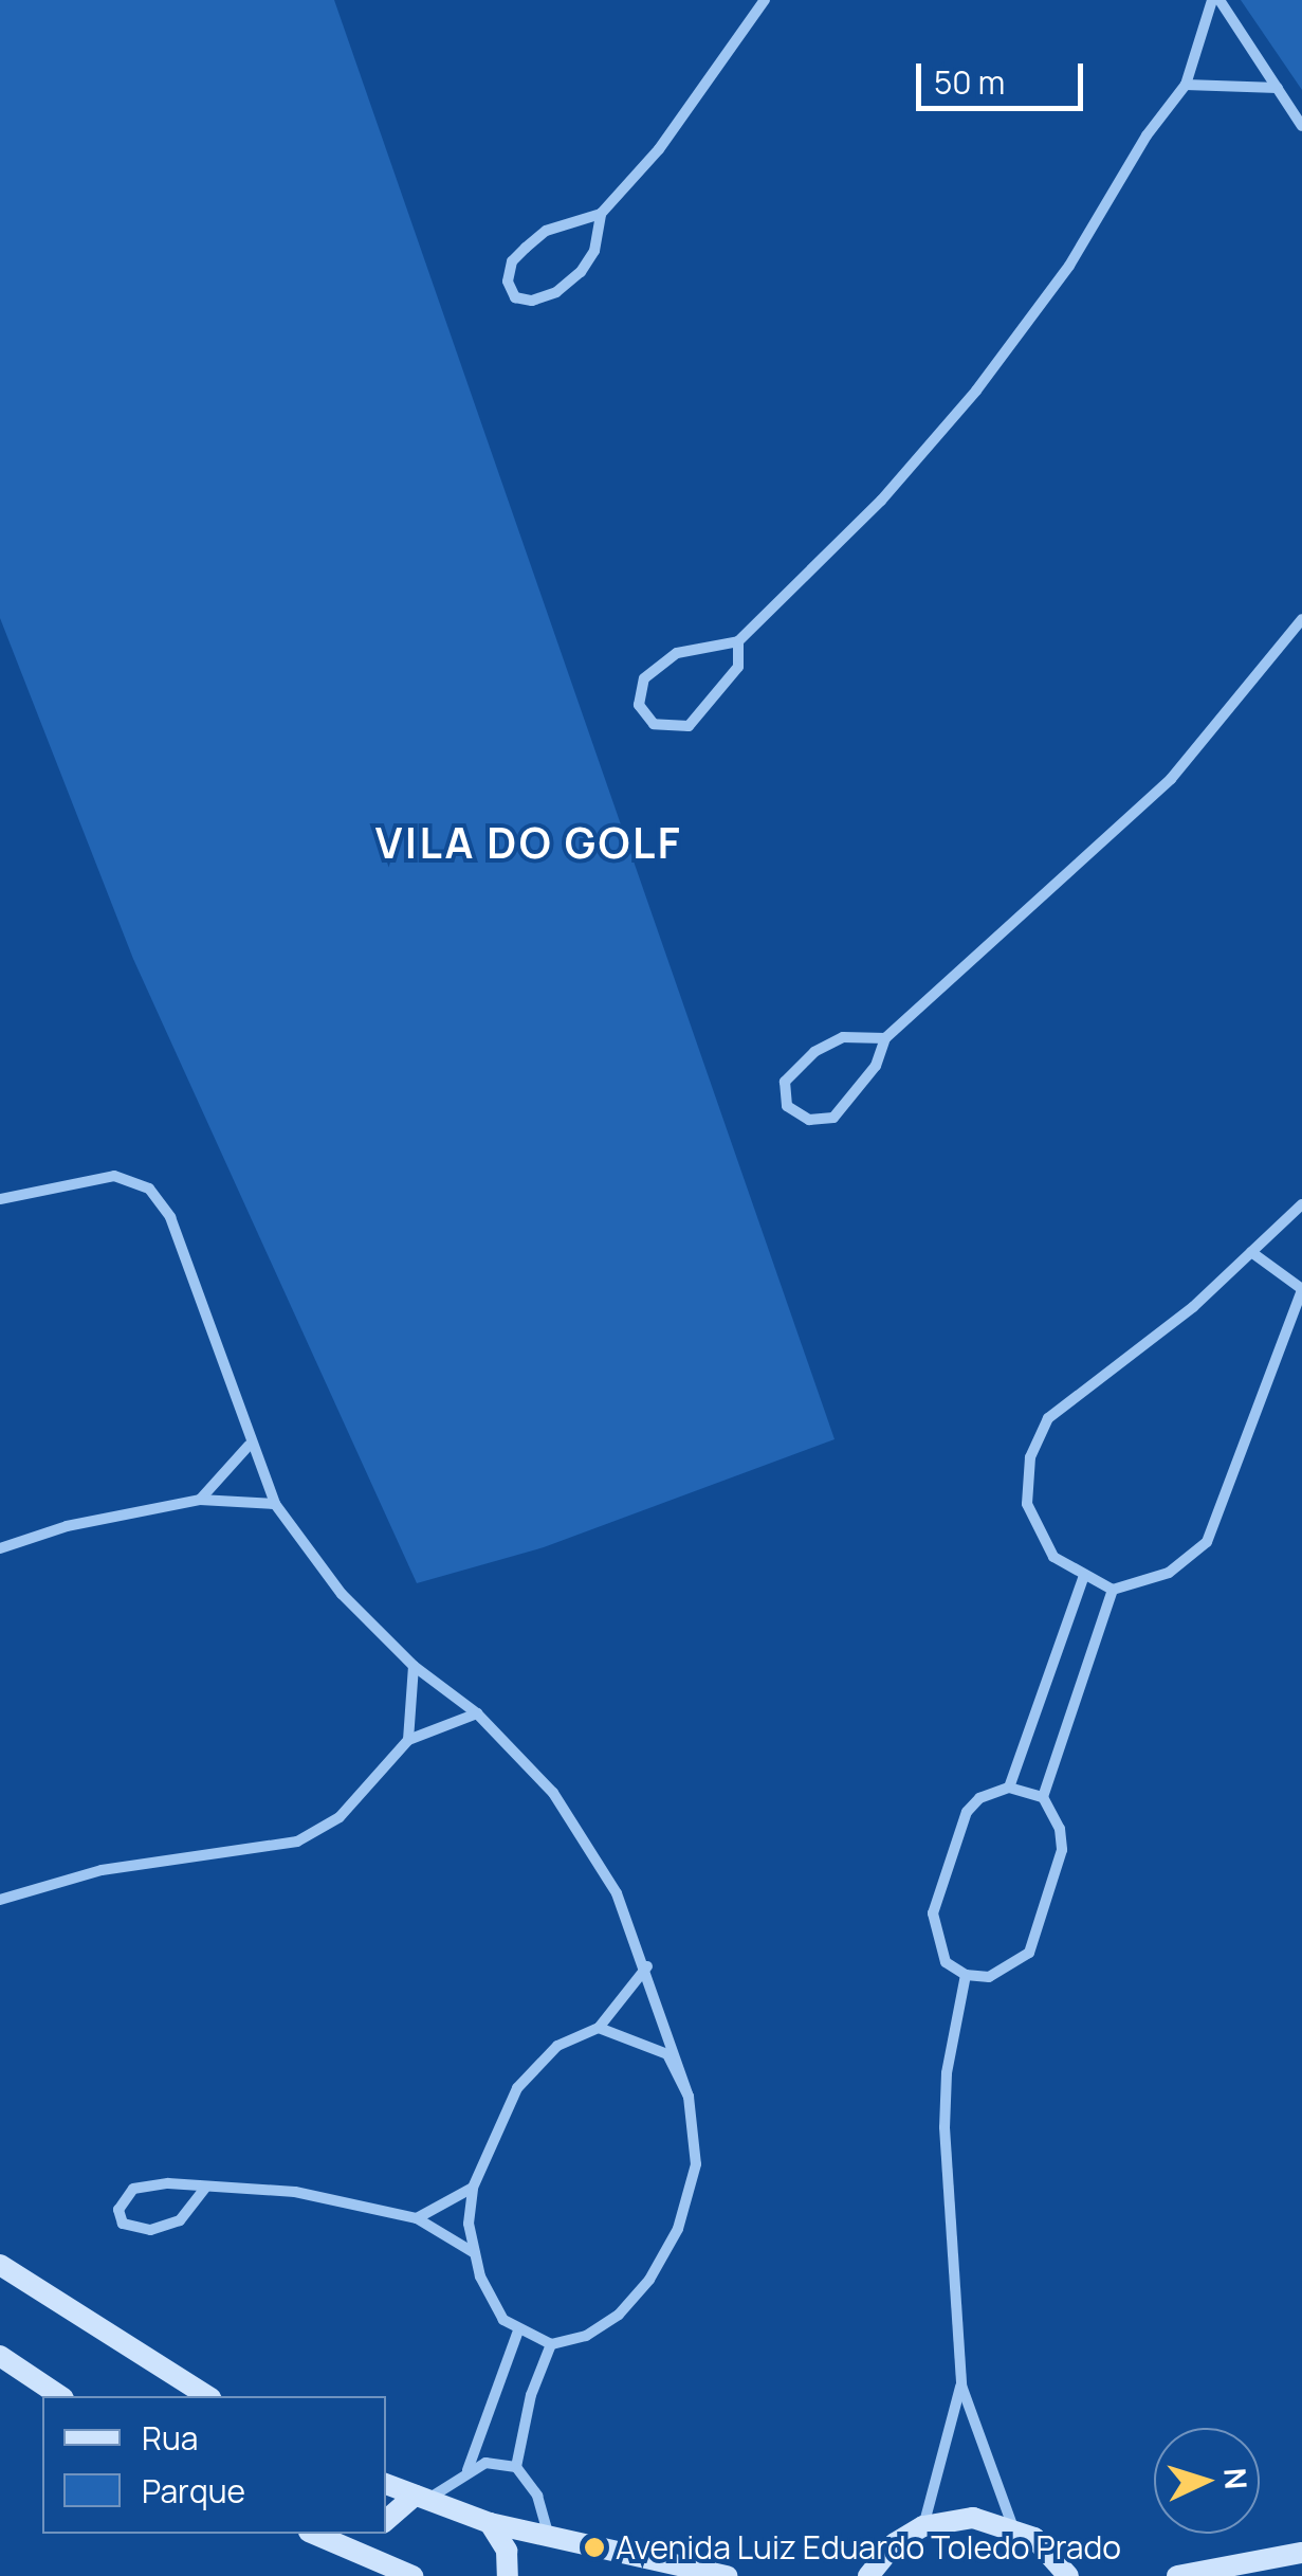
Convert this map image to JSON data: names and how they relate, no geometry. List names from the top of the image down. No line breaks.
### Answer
{"districts":["VILA DO GOLF"],"places":["Avenida Luiz Eduardo Toledo Prado"],"legend":["Rua","Parque"],"scale_bar":"50 m","north":"right"}
